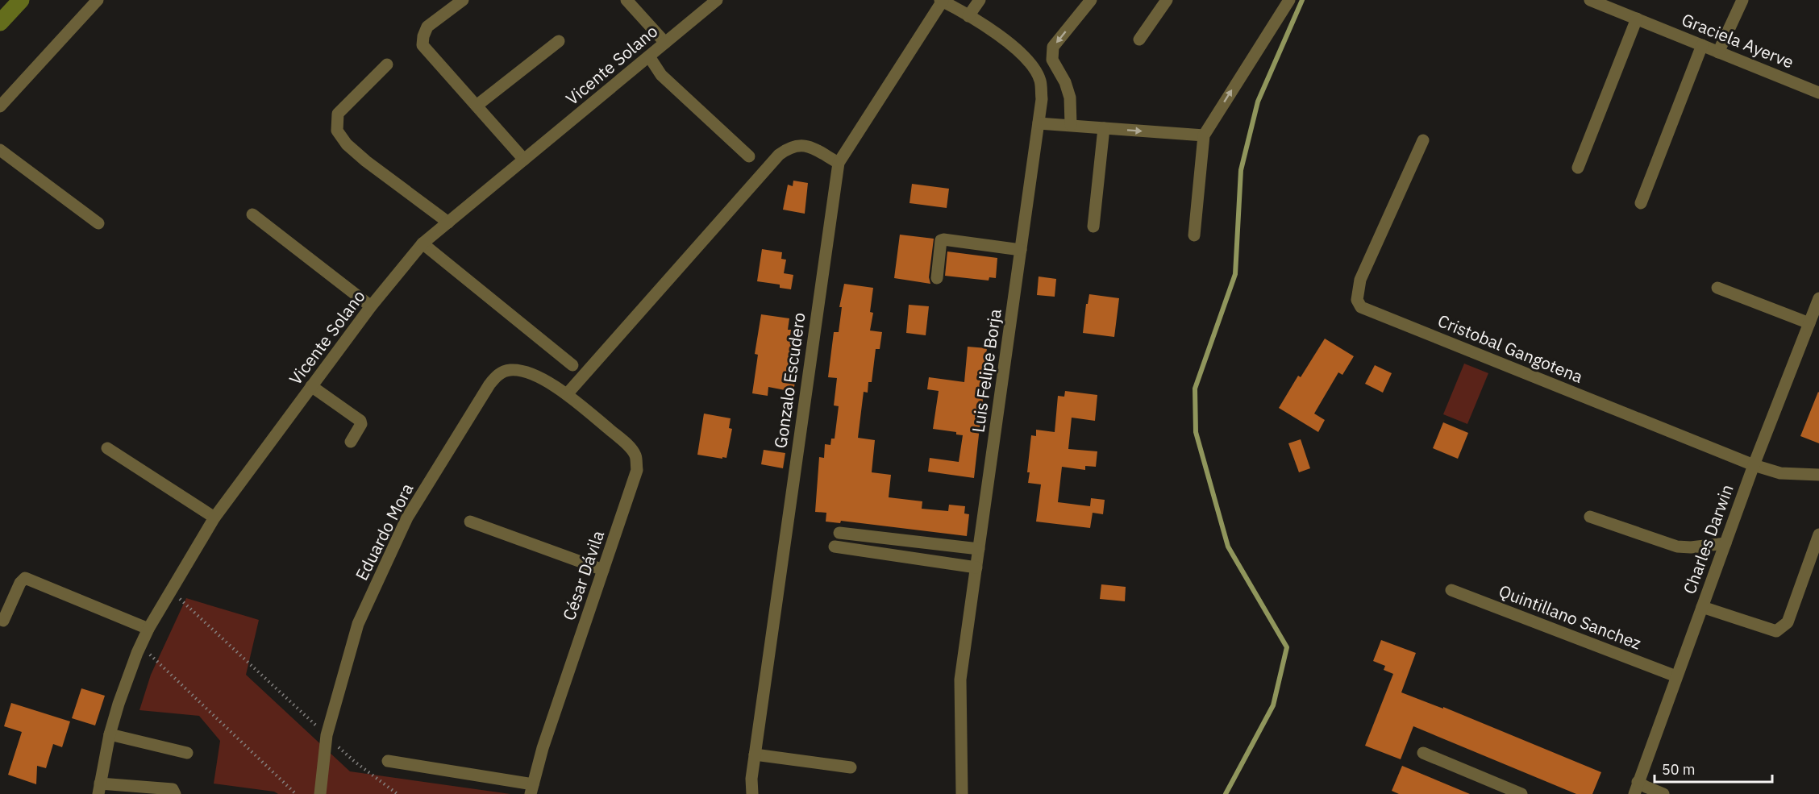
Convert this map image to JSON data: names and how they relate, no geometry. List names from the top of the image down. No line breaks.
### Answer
{"streets":{"street":["Graciela Ayerve","Vicente Solano","Cristobal Gangotena","Luis Felipe Borja","Gonzalo Escudero","Eduardo Mora","Charles Darwin","César Dávila","Quintillano Sanchez"]},"crossings":[["Cristobal Gangotena","Charles Darwin"],["Luis Felipe Borja","Gonzalo Escudero"],["Eduardo Mora","César Dávila"],["Charles Darwin","Quintillano Sanchez"]],"scale_bar":"50 m"}
